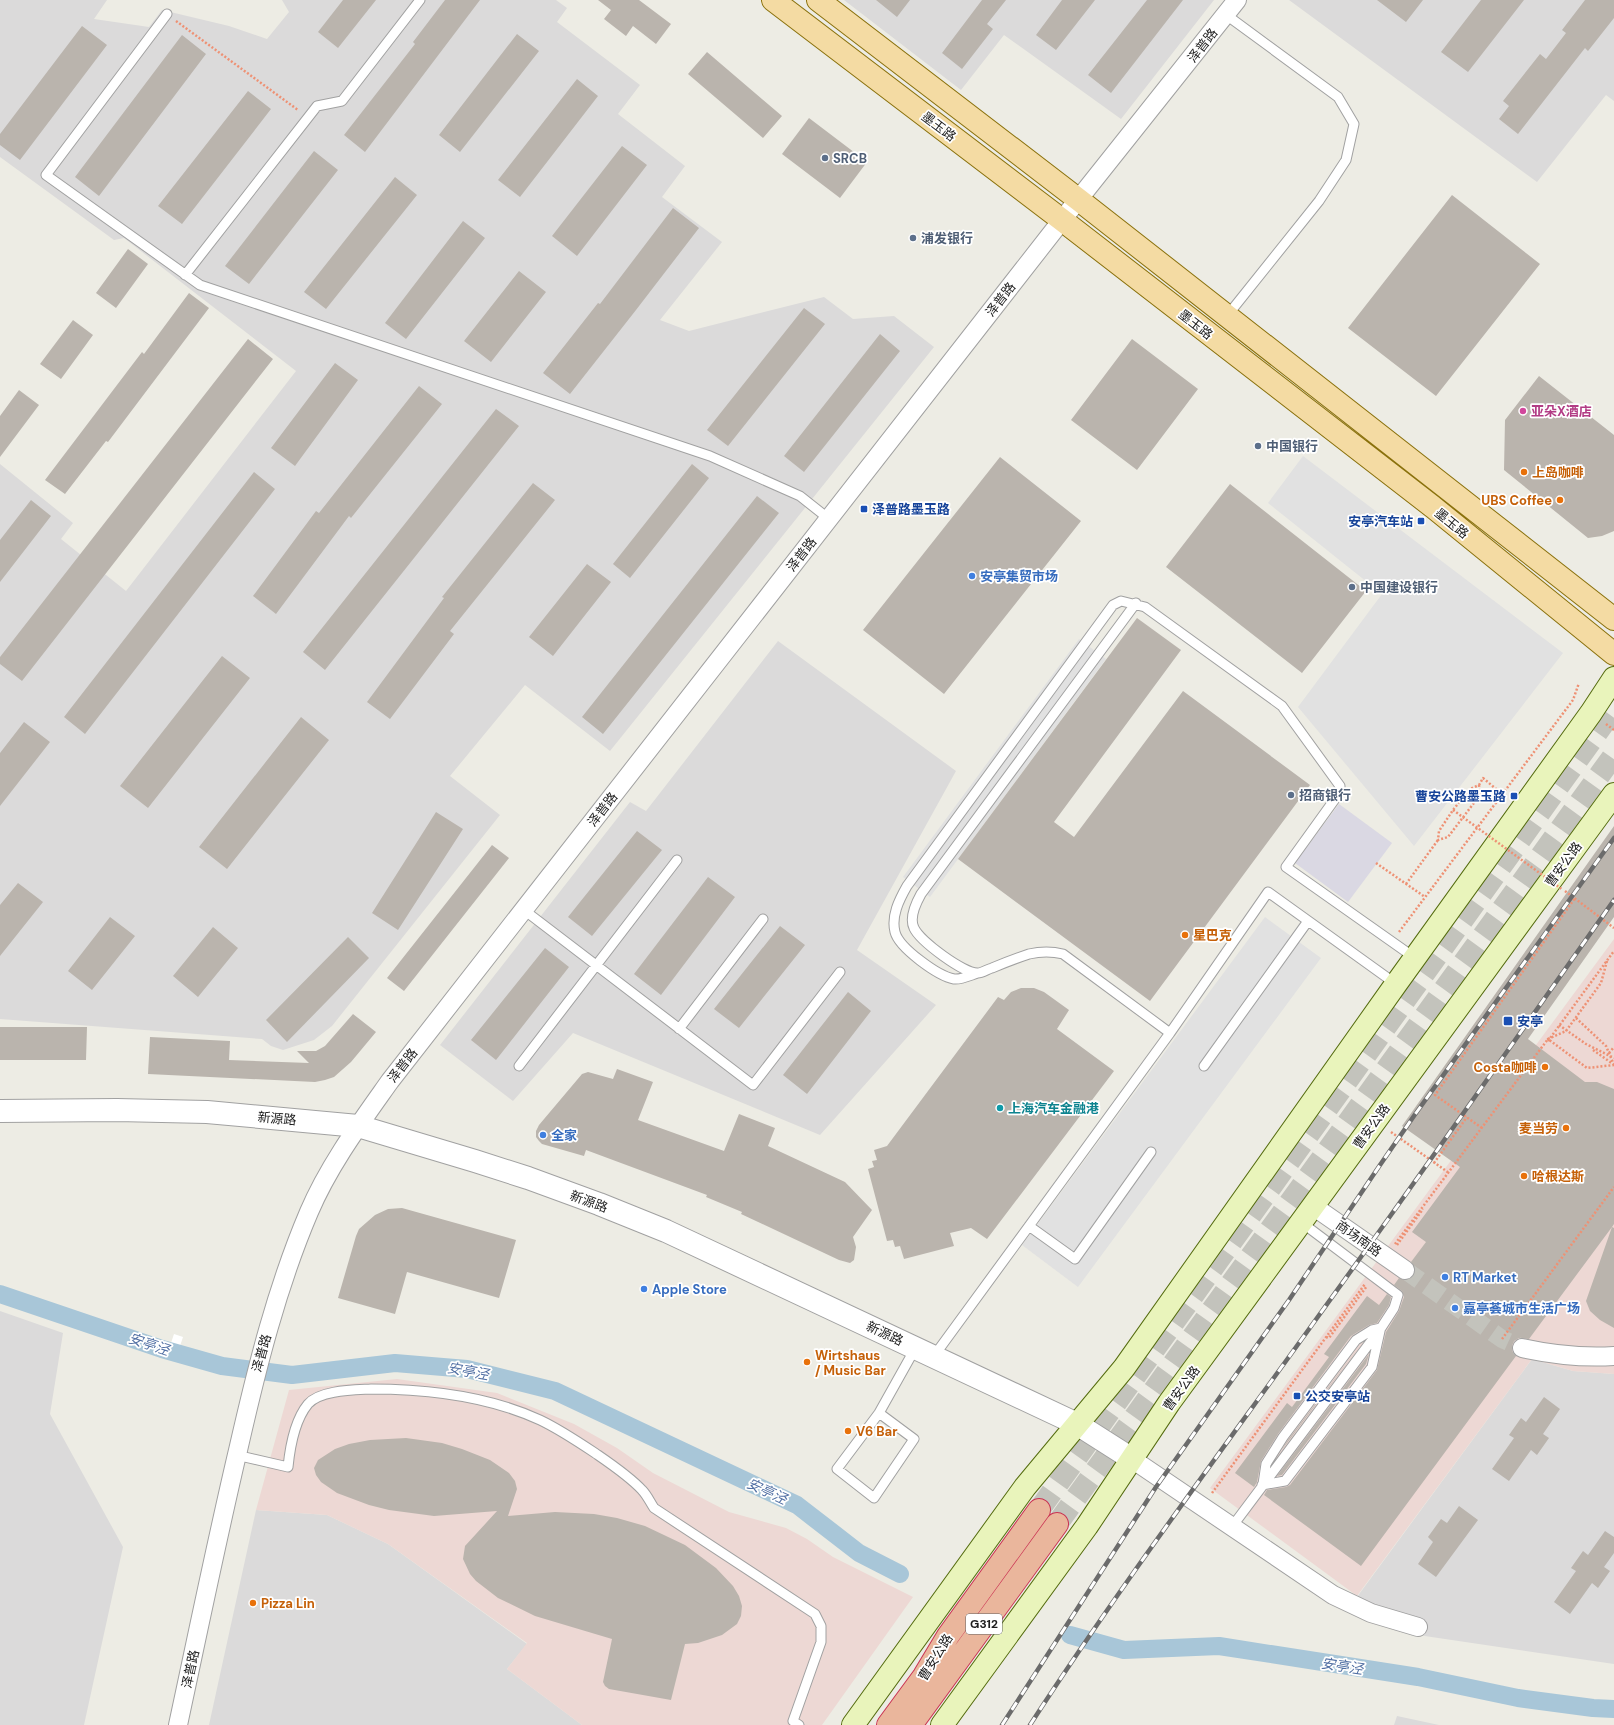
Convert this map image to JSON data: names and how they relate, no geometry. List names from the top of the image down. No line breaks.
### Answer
{"streets":{"highway":["曹安公路","G312"],"main road":["墨玉路"],"street":["泽普路","新源路","商场南路"]},"crossings":[["泽普路","墨玉路"],["泽普路","新源路"],["曹安公路","新源路"],["曹安公路","商场南路"]],"water":["安亭泾"],"places":{"other":["SRCB","浦发银行","亚朵X酒店","中国银行","上岛咖啡","UBS Coffee","安亭集贸市场","中国建设银行","招商银行","星巴克","Costa咖啡","上海汽车金融港","麦当劳","全家","哈根达斯","RT Market","Apple Store","嘉亭荟城市生活广场","Wirtshaus / Music Bar","V6 Bar","Pizza Lin"],"transit":["泽普路墨玉路","安亭汽车站","曹安公路墨玉路","安亭","公交安亭站"]}}
